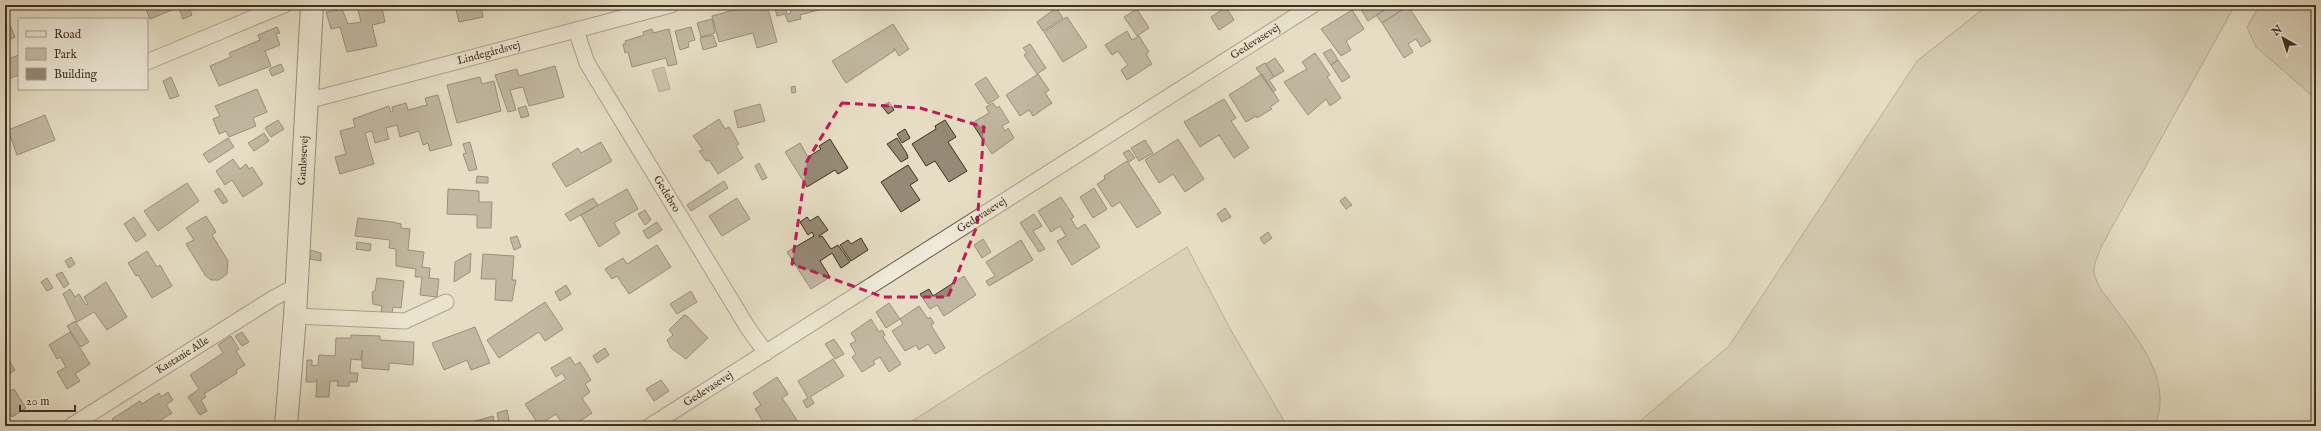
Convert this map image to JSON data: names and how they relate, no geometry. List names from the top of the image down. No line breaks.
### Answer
{"streets":{"street":["Gedevasevej","Lindegårdsvej","Ganløsevej","Gedebro","Kastanie Alle"]},"crossings":[["Gedevasevej","Gedebro"],["Lindegårdsvej","Ganløsevej"],["Lindegårdsvej","Gedebro"],["Ganløsevej","Kastanie Alle"]],"legend":["Road","Park","Building"],"scale_bar":"20 m","north":"top left"}
